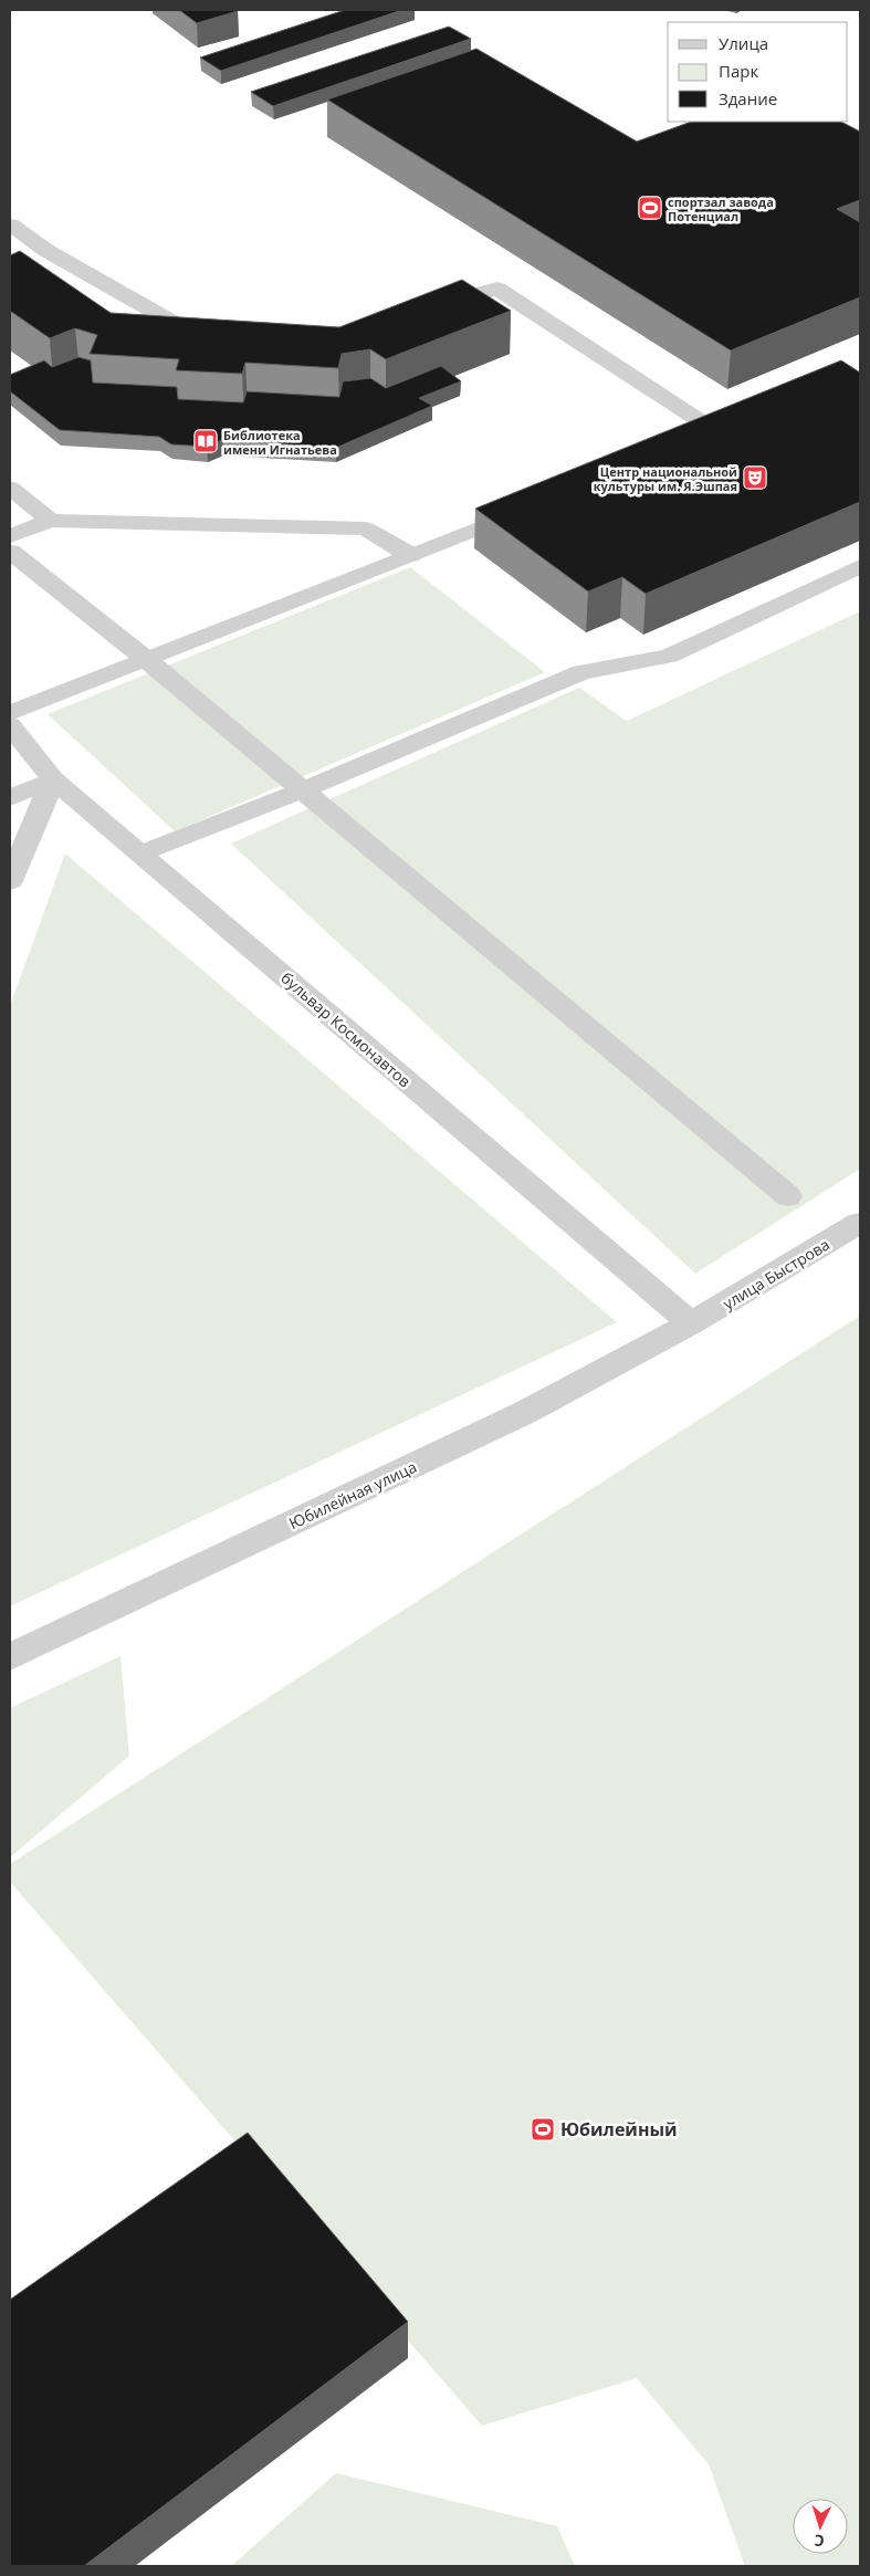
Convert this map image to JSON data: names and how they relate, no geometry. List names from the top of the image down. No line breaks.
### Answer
{"streets":{"street":["бульвар Космонавтов","улица Быстрова","Юбилейная улица"]},"crossings":[["бульвар Космонавтов","улица Быстрова"],["бульвар Космонавтов","Юбилейная улица"],["улица Быстрова","Юбилейная улица"]],"places":{"sports":["спортзал завода Потенциал","Юбилейный"],"library":["Библиотека имени Игнатьева"],"theatre":["Центр национальной культуры им. Я.Эшпая"]},"legend":["Улица","Парк","Здание"],"north":"bottom"}
